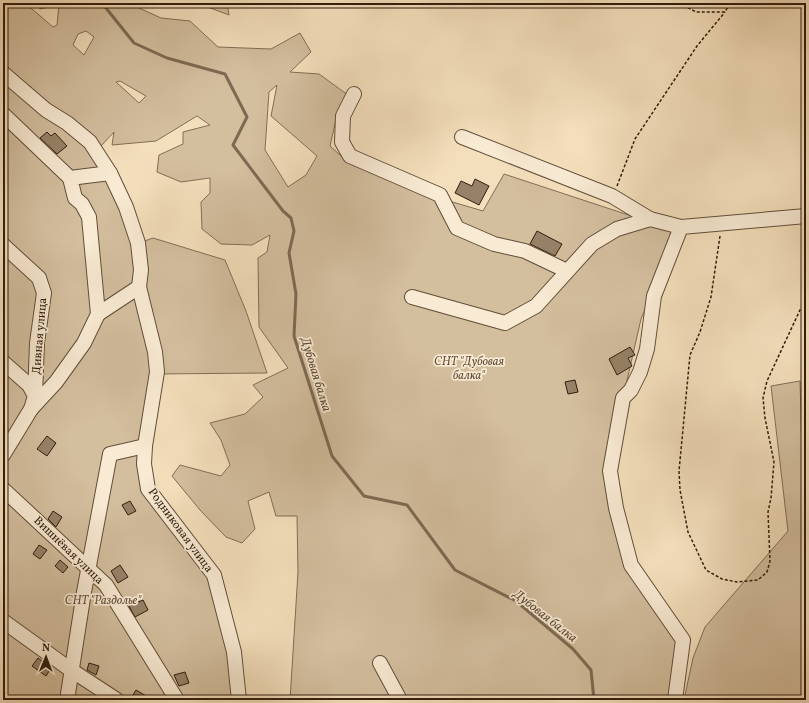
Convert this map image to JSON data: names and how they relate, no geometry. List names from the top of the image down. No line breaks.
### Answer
{"streets":{"street":["Дивная улица","Родниковая улица","Вишнёвая улица"]},"water":["Дубовая балка"],"parks":["СНТ \"Дубовая балка\"","СНТ \"Раздолье\""],"north":"top"}
